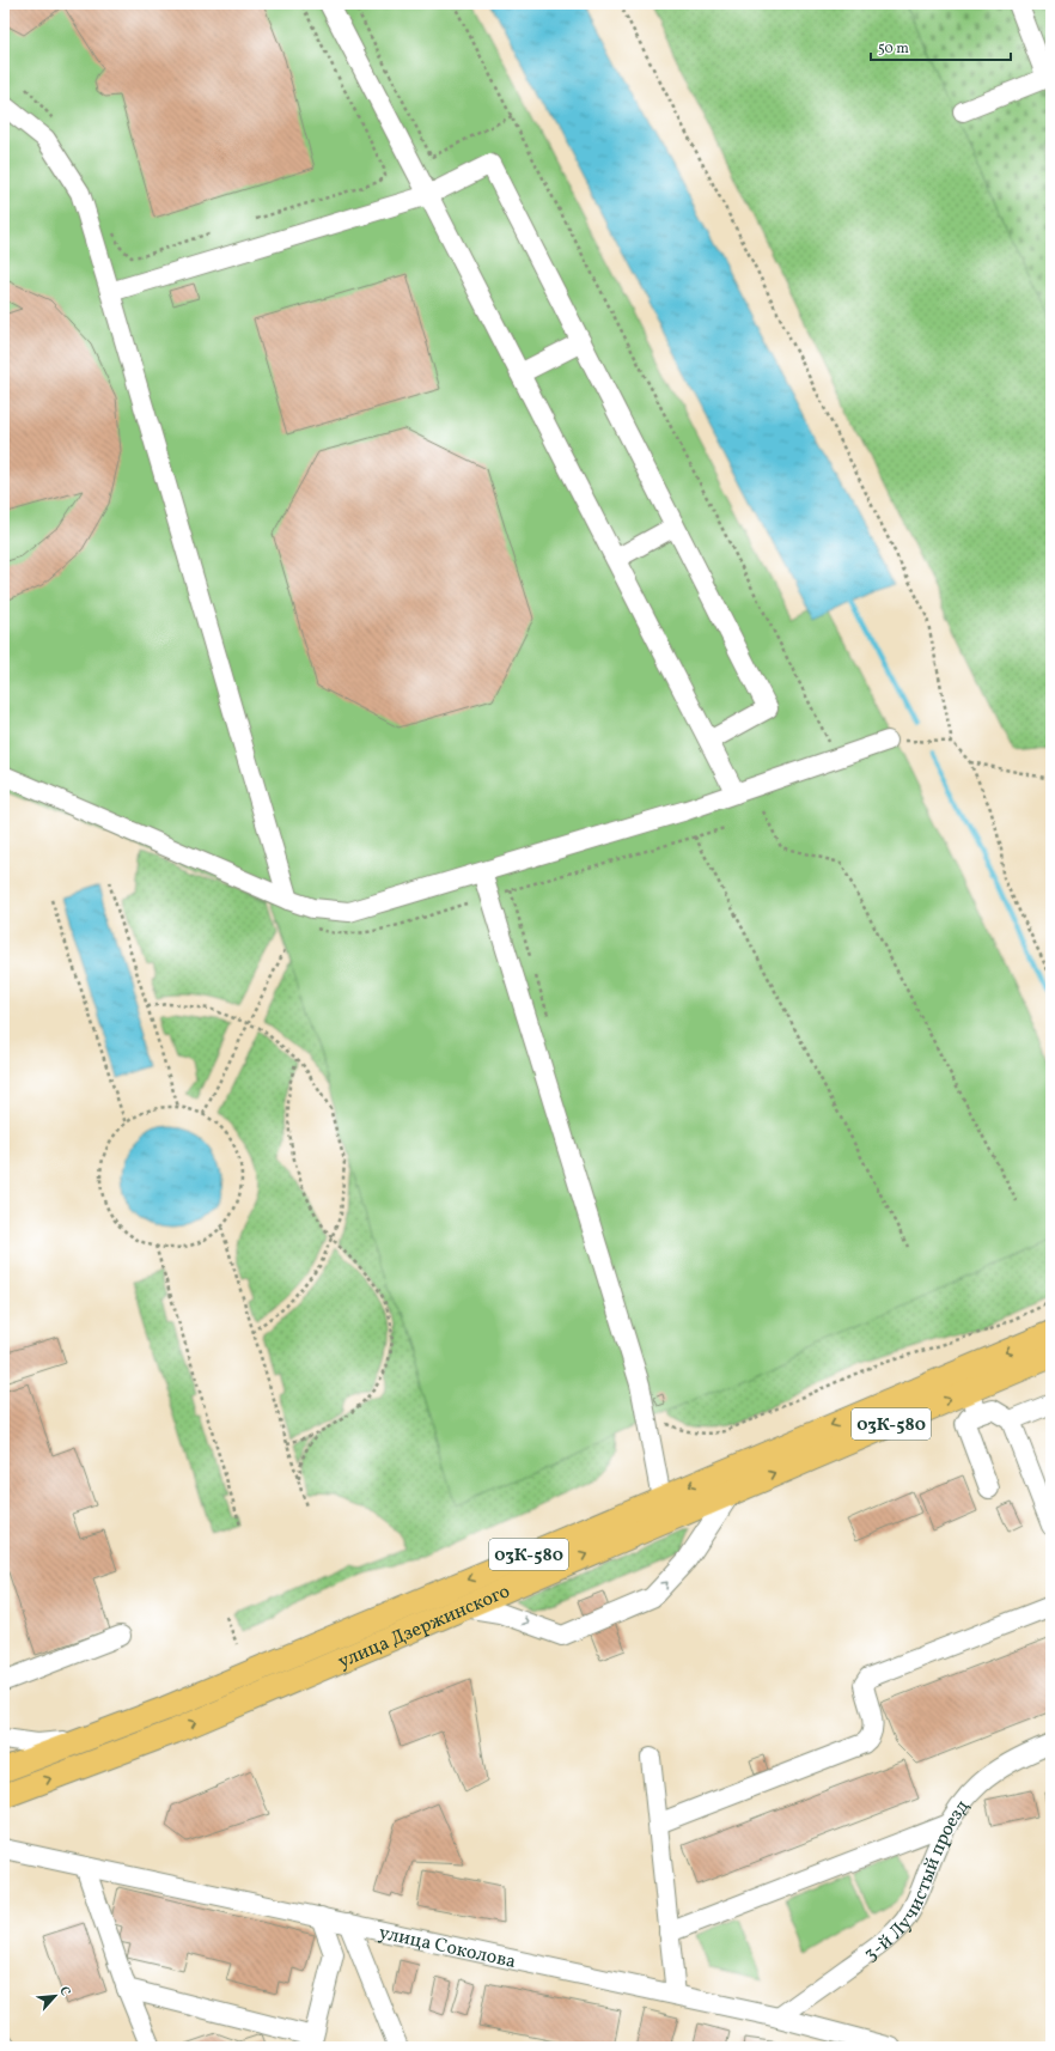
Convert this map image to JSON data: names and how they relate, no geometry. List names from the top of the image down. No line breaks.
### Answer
{"streets":{"main road":["03К-580","улица Дзержинского"],"street":["3-й Лучистый проезд","улица Соколова"]},"crossings":[["3-й Лучистый проезд","улица Соколова"]],"scale_bar":"50 m","north":"top right"}
